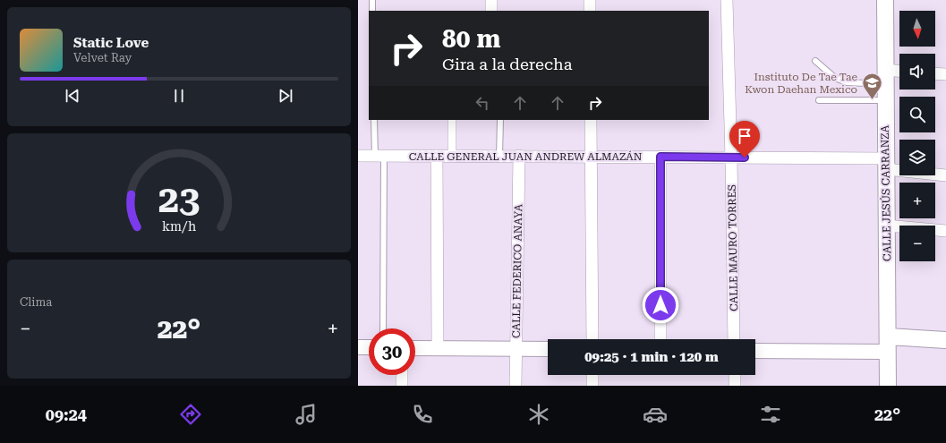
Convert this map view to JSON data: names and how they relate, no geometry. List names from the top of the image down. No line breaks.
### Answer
{"streets":{"main road":["CALLE JESÚS CARRANZA"],"street":["CALLE GENERAL JUAN ANDREW ALMAZÁN","CALLE MAURO TORRES","CALLE FEDERICO ANAYA"]},"crossings":[["CALLE GENERAL JUAN ANDREW ALMAZÁN","CALLE JESÚS CARRANZA"],["CALLE GENERAL JUAN ANDREW ALMAZÁN","CALLE MAURO TORRES"],["CALLE GENERAL JUAN ANDREW ALMAZÁN","CALLE FEDERICO ANAYA"]],"places":{"school or university":["Instituto De Tae Tae Kwon Daehan Mexico"]},"north":"bottom","page":{"map_buttons":["+","−"],"turn":["80 m","Gira a la derecha"],"song":["Static Love","Velvet Ray"],"tile":"Clima","heat":["−","22°","+"],"limit":"30","trip":"09:25 · 1 min · 120 m","tabs":["09:24","22°"],"gauge":["23","km/h"]}}
